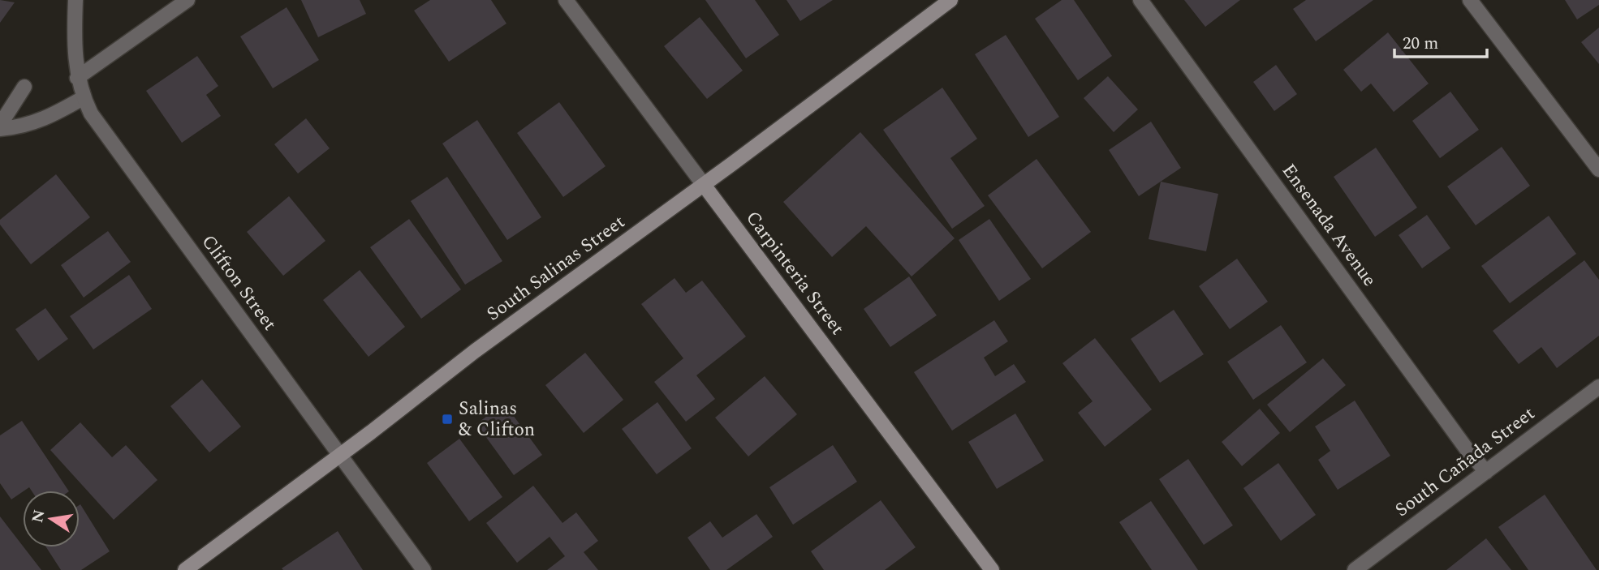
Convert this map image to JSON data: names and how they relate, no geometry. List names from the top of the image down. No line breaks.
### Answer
{"streets":{"main road":["South Salinas Street","Carpinteria Street"],"street":["Ensenada Avenue","Clifton Street","South Cañada Street"]},"crossings":[["Ensenada Avenue","South Cañada Street"],["South Salinas Street","Carpinteria Street"],["South Salinas Street","Clifton Street"]],"places":{"transit":["Salinas & Clifton"]},"scale_bar":"20 m","north":"left"}
